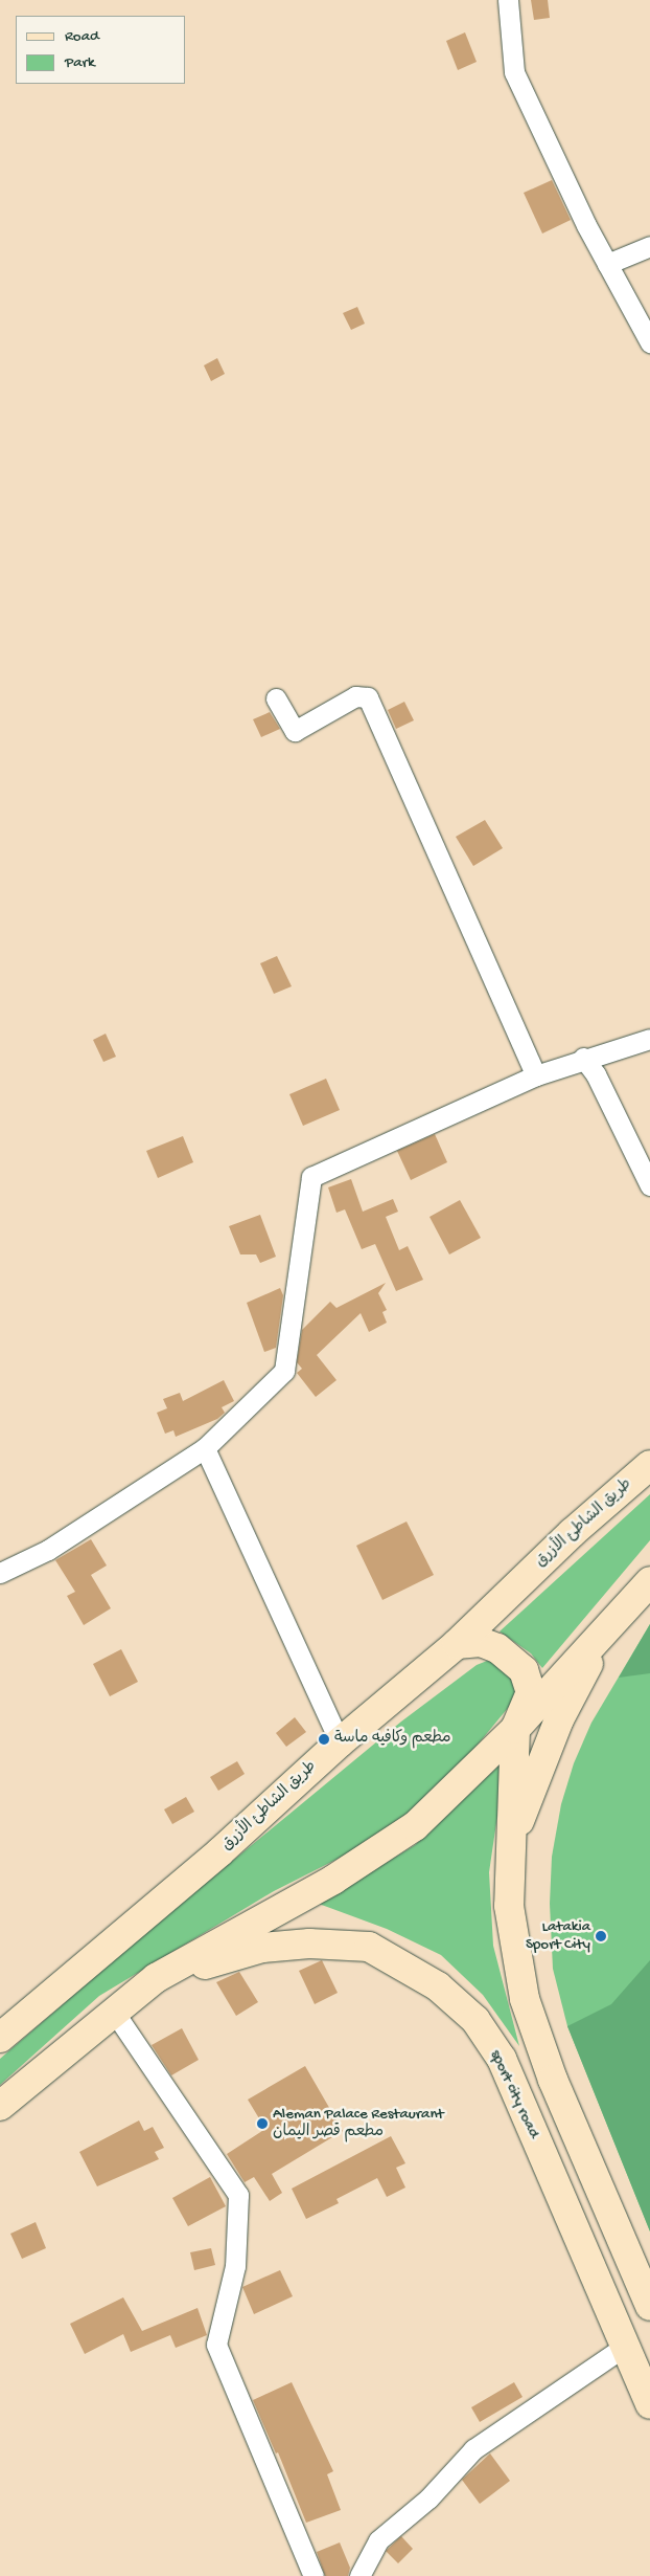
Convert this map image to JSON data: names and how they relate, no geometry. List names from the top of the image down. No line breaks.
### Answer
{"streets":{"main road":["طريق الشاطئ الأزرق","sport city road"]},"places":["مطعم وكافيه ماسة","Latakia Sport City","Aleman Palace Restaurant مطعم قصر اليمان"],"legend":["Road","Park"]}
